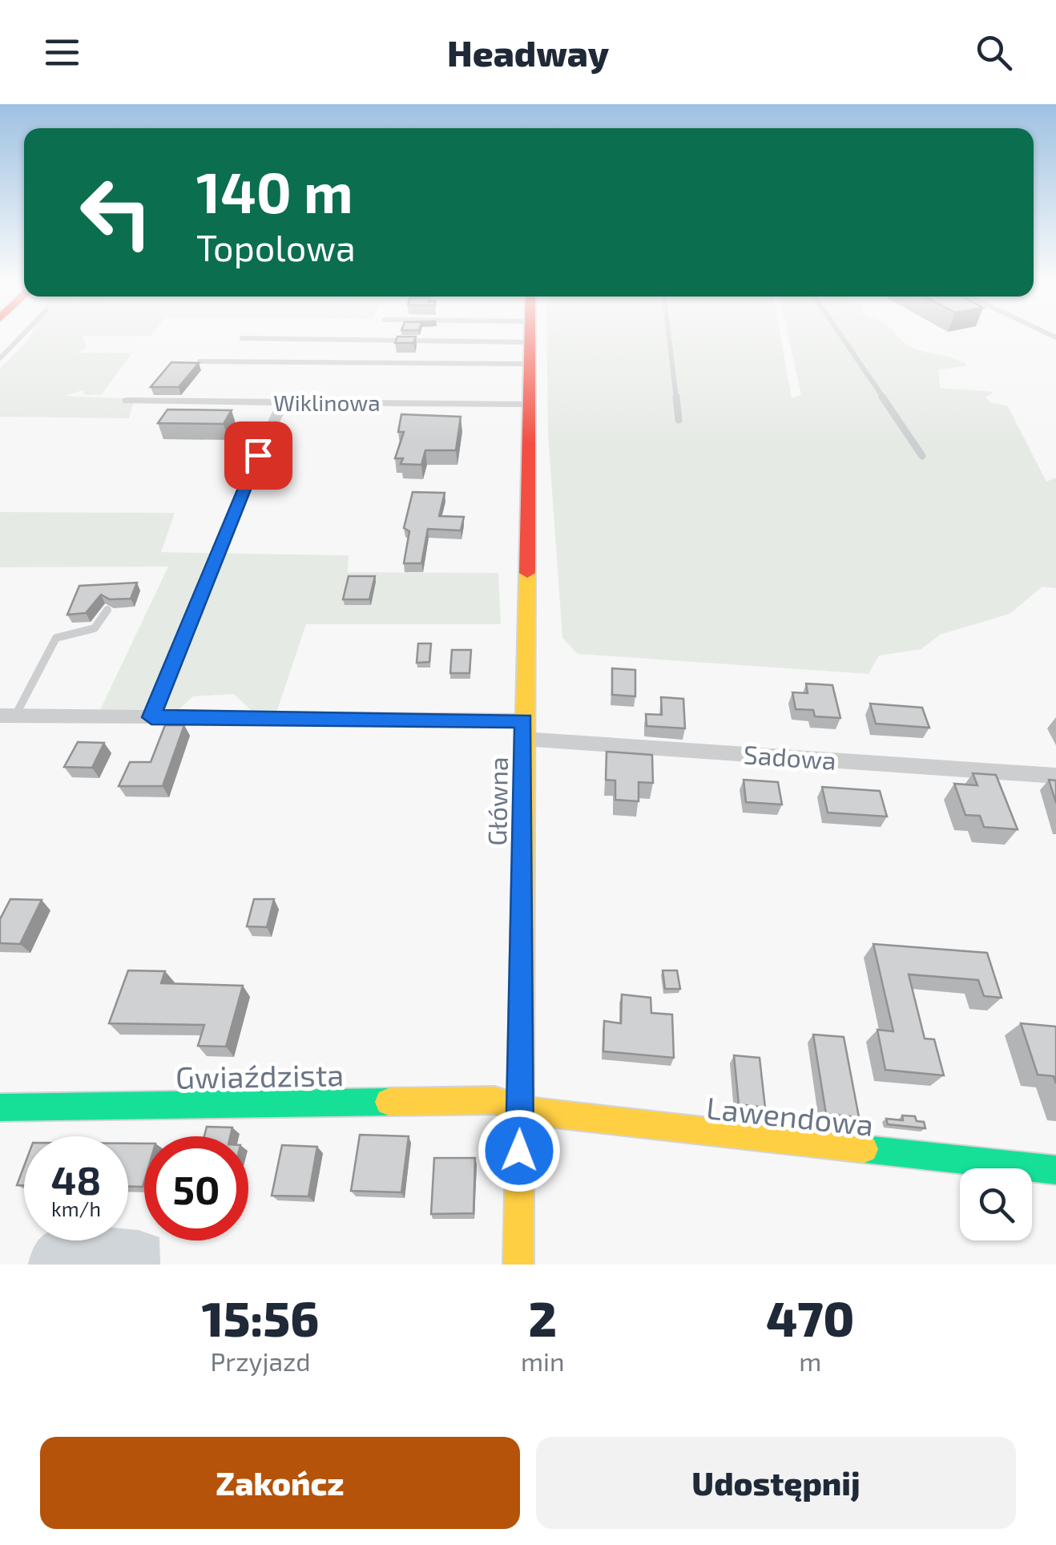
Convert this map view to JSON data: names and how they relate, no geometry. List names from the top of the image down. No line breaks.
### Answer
{"streets":{"main road":["Główna","Gwiaździsta","Lawendowa"],"street":["Wiklinowa","Sadowa"]},"crossings":[["Wiklinowa","Główna"],["Sadowa","Główna"],["Główna","Gwiaździsta"],["Główna","Lawendowa"],["Gwiaździsta","Lawendowa"]],"page":{"header":"Headway","turn":["140 m","Topolowa"],"speed":"48 km/h","limit":"50","eta":["15:56","Przyjazd","2","min","470","m"],"buttons":["Zakończ","Udostępnij"]}}
